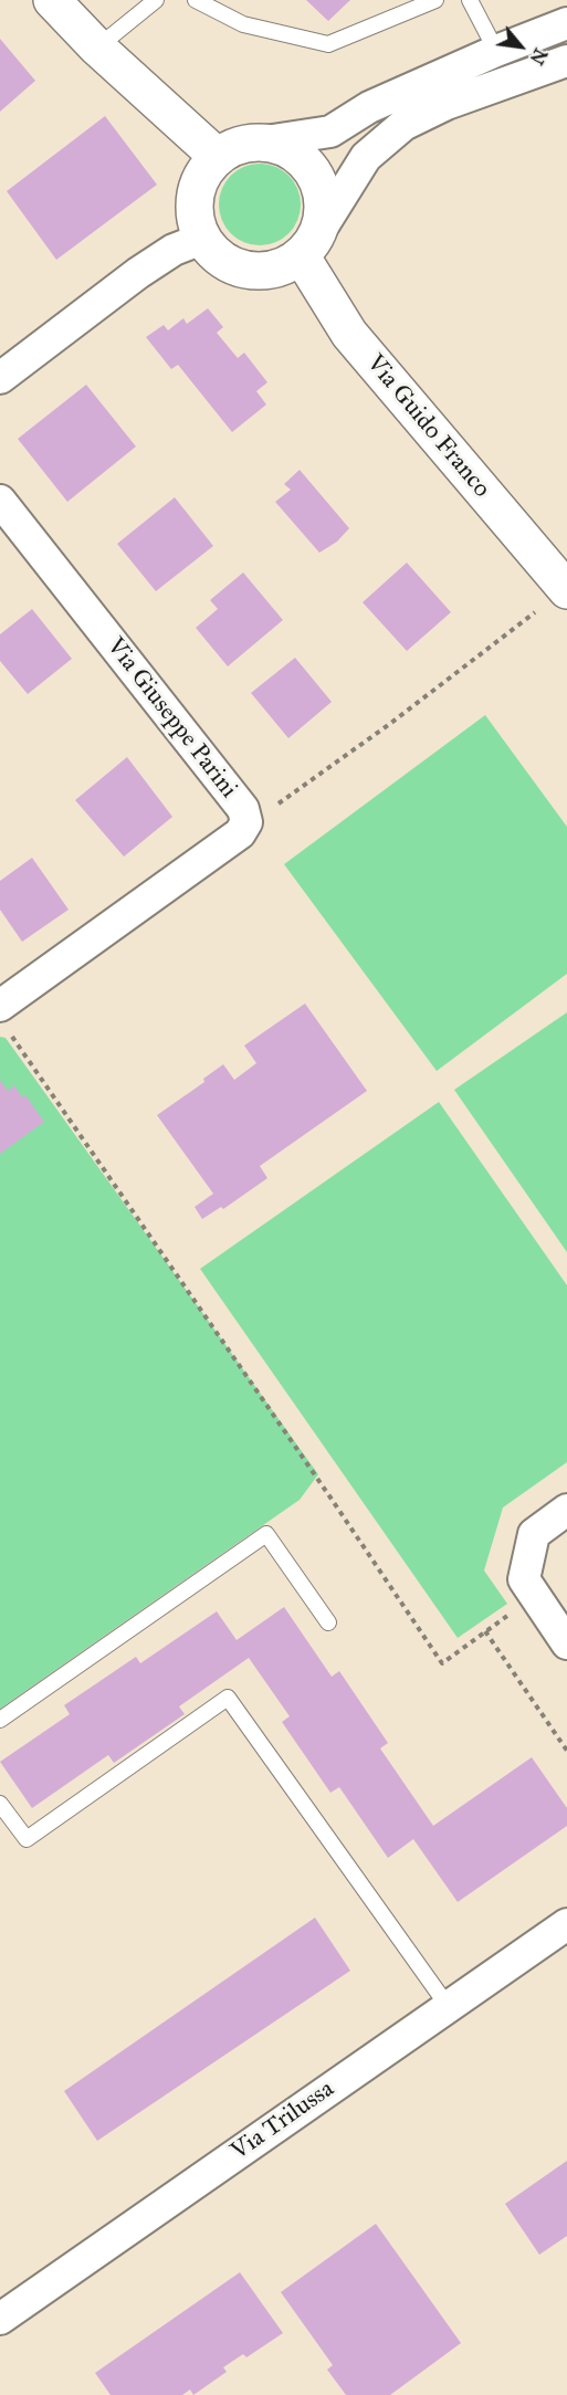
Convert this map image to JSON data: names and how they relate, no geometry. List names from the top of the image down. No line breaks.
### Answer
{"streets":{"street":["Via Guido Franco","Via Giuseppe Parini","Via Trilussa"]},"north":"bottom right"}
